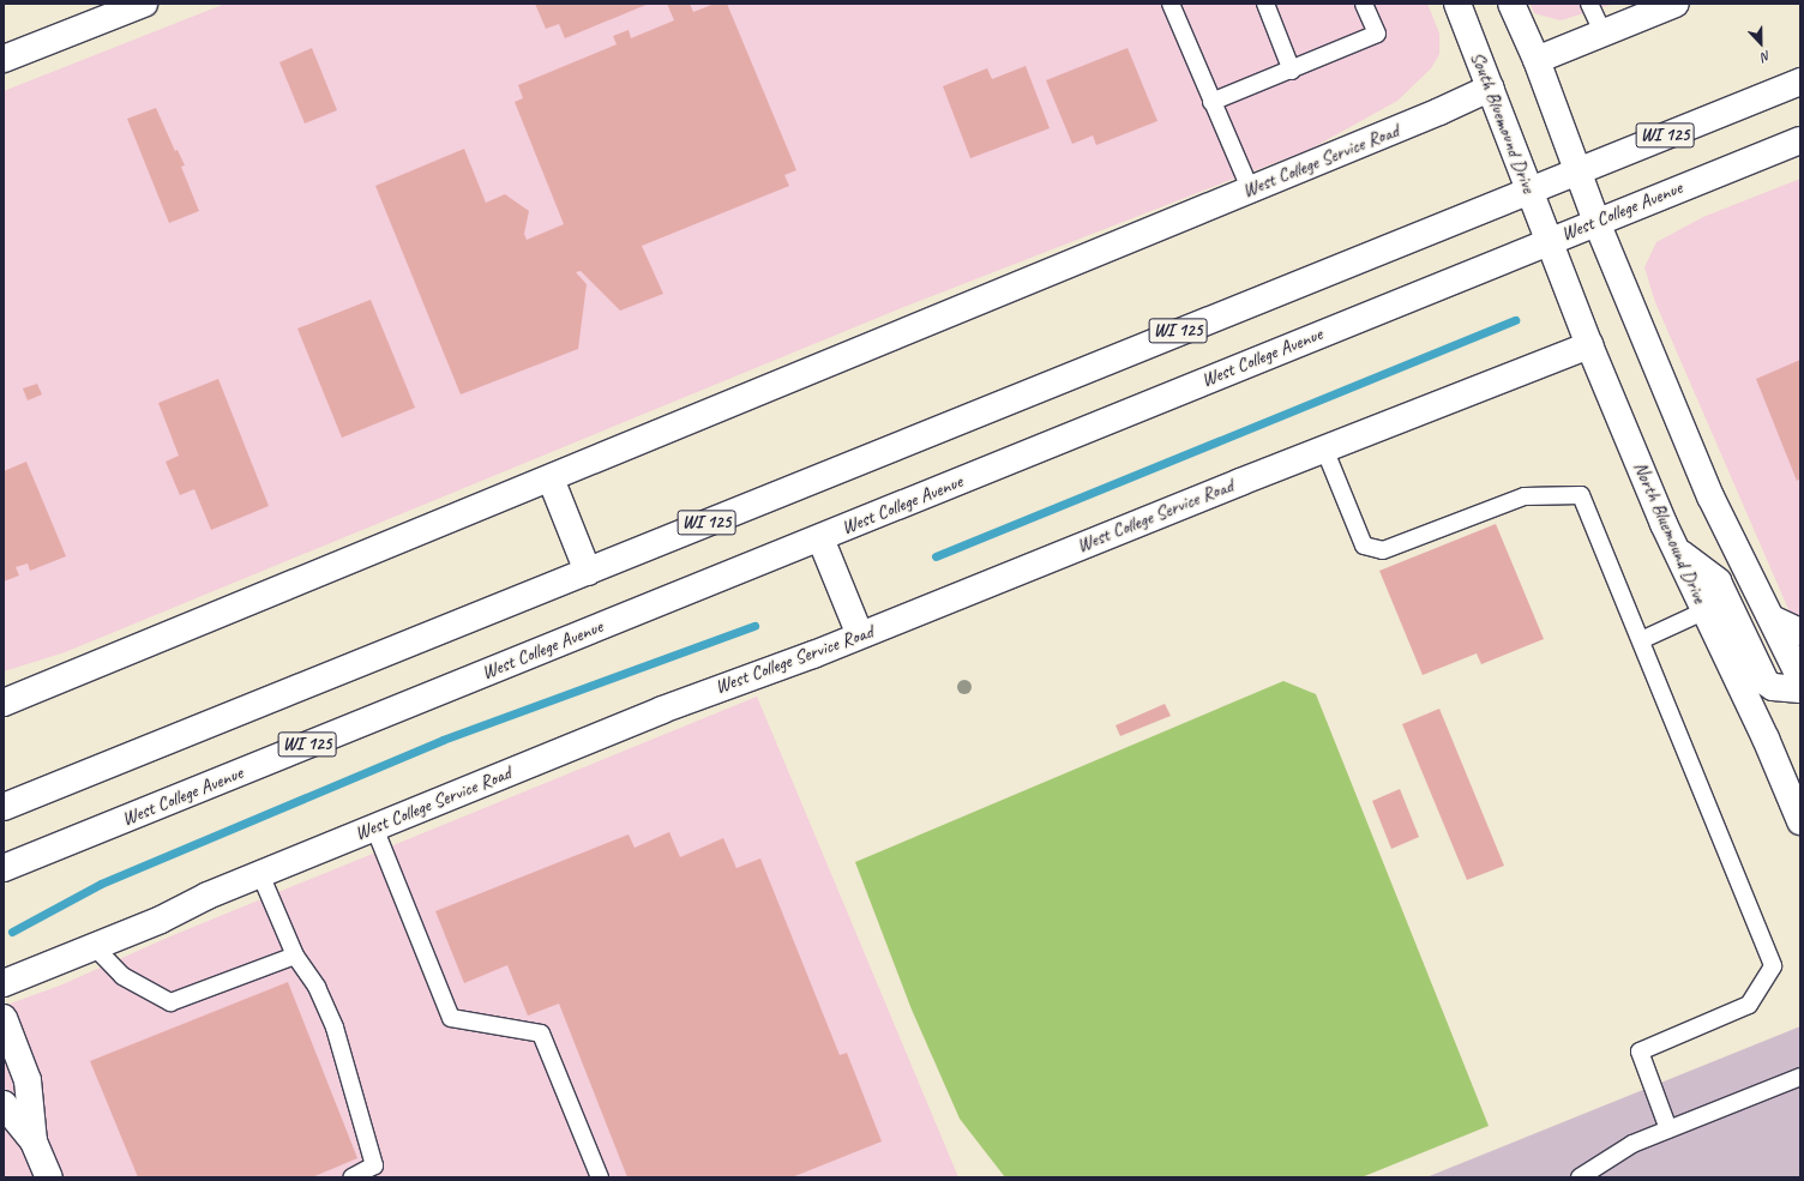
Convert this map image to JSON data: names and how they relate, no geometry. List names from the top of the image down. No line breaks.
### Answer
{"streets":{"main road":["South Bluemound Drive","WI 125","West College Service Road","West College Avenue","North Bluemound Drive"]},"crossings":[["South Bluemound Drive","WI 125"],["South Bluemound Drive","West College Service Road"],["South Bluemound Drive","West College Avenue"],["South Bluemound Drive","North Bluemound Drive"],["West College Service Road","North Bluemound Drive"],["West College Avenue","North Bluemound Drive"]],"north":"bottom"}
